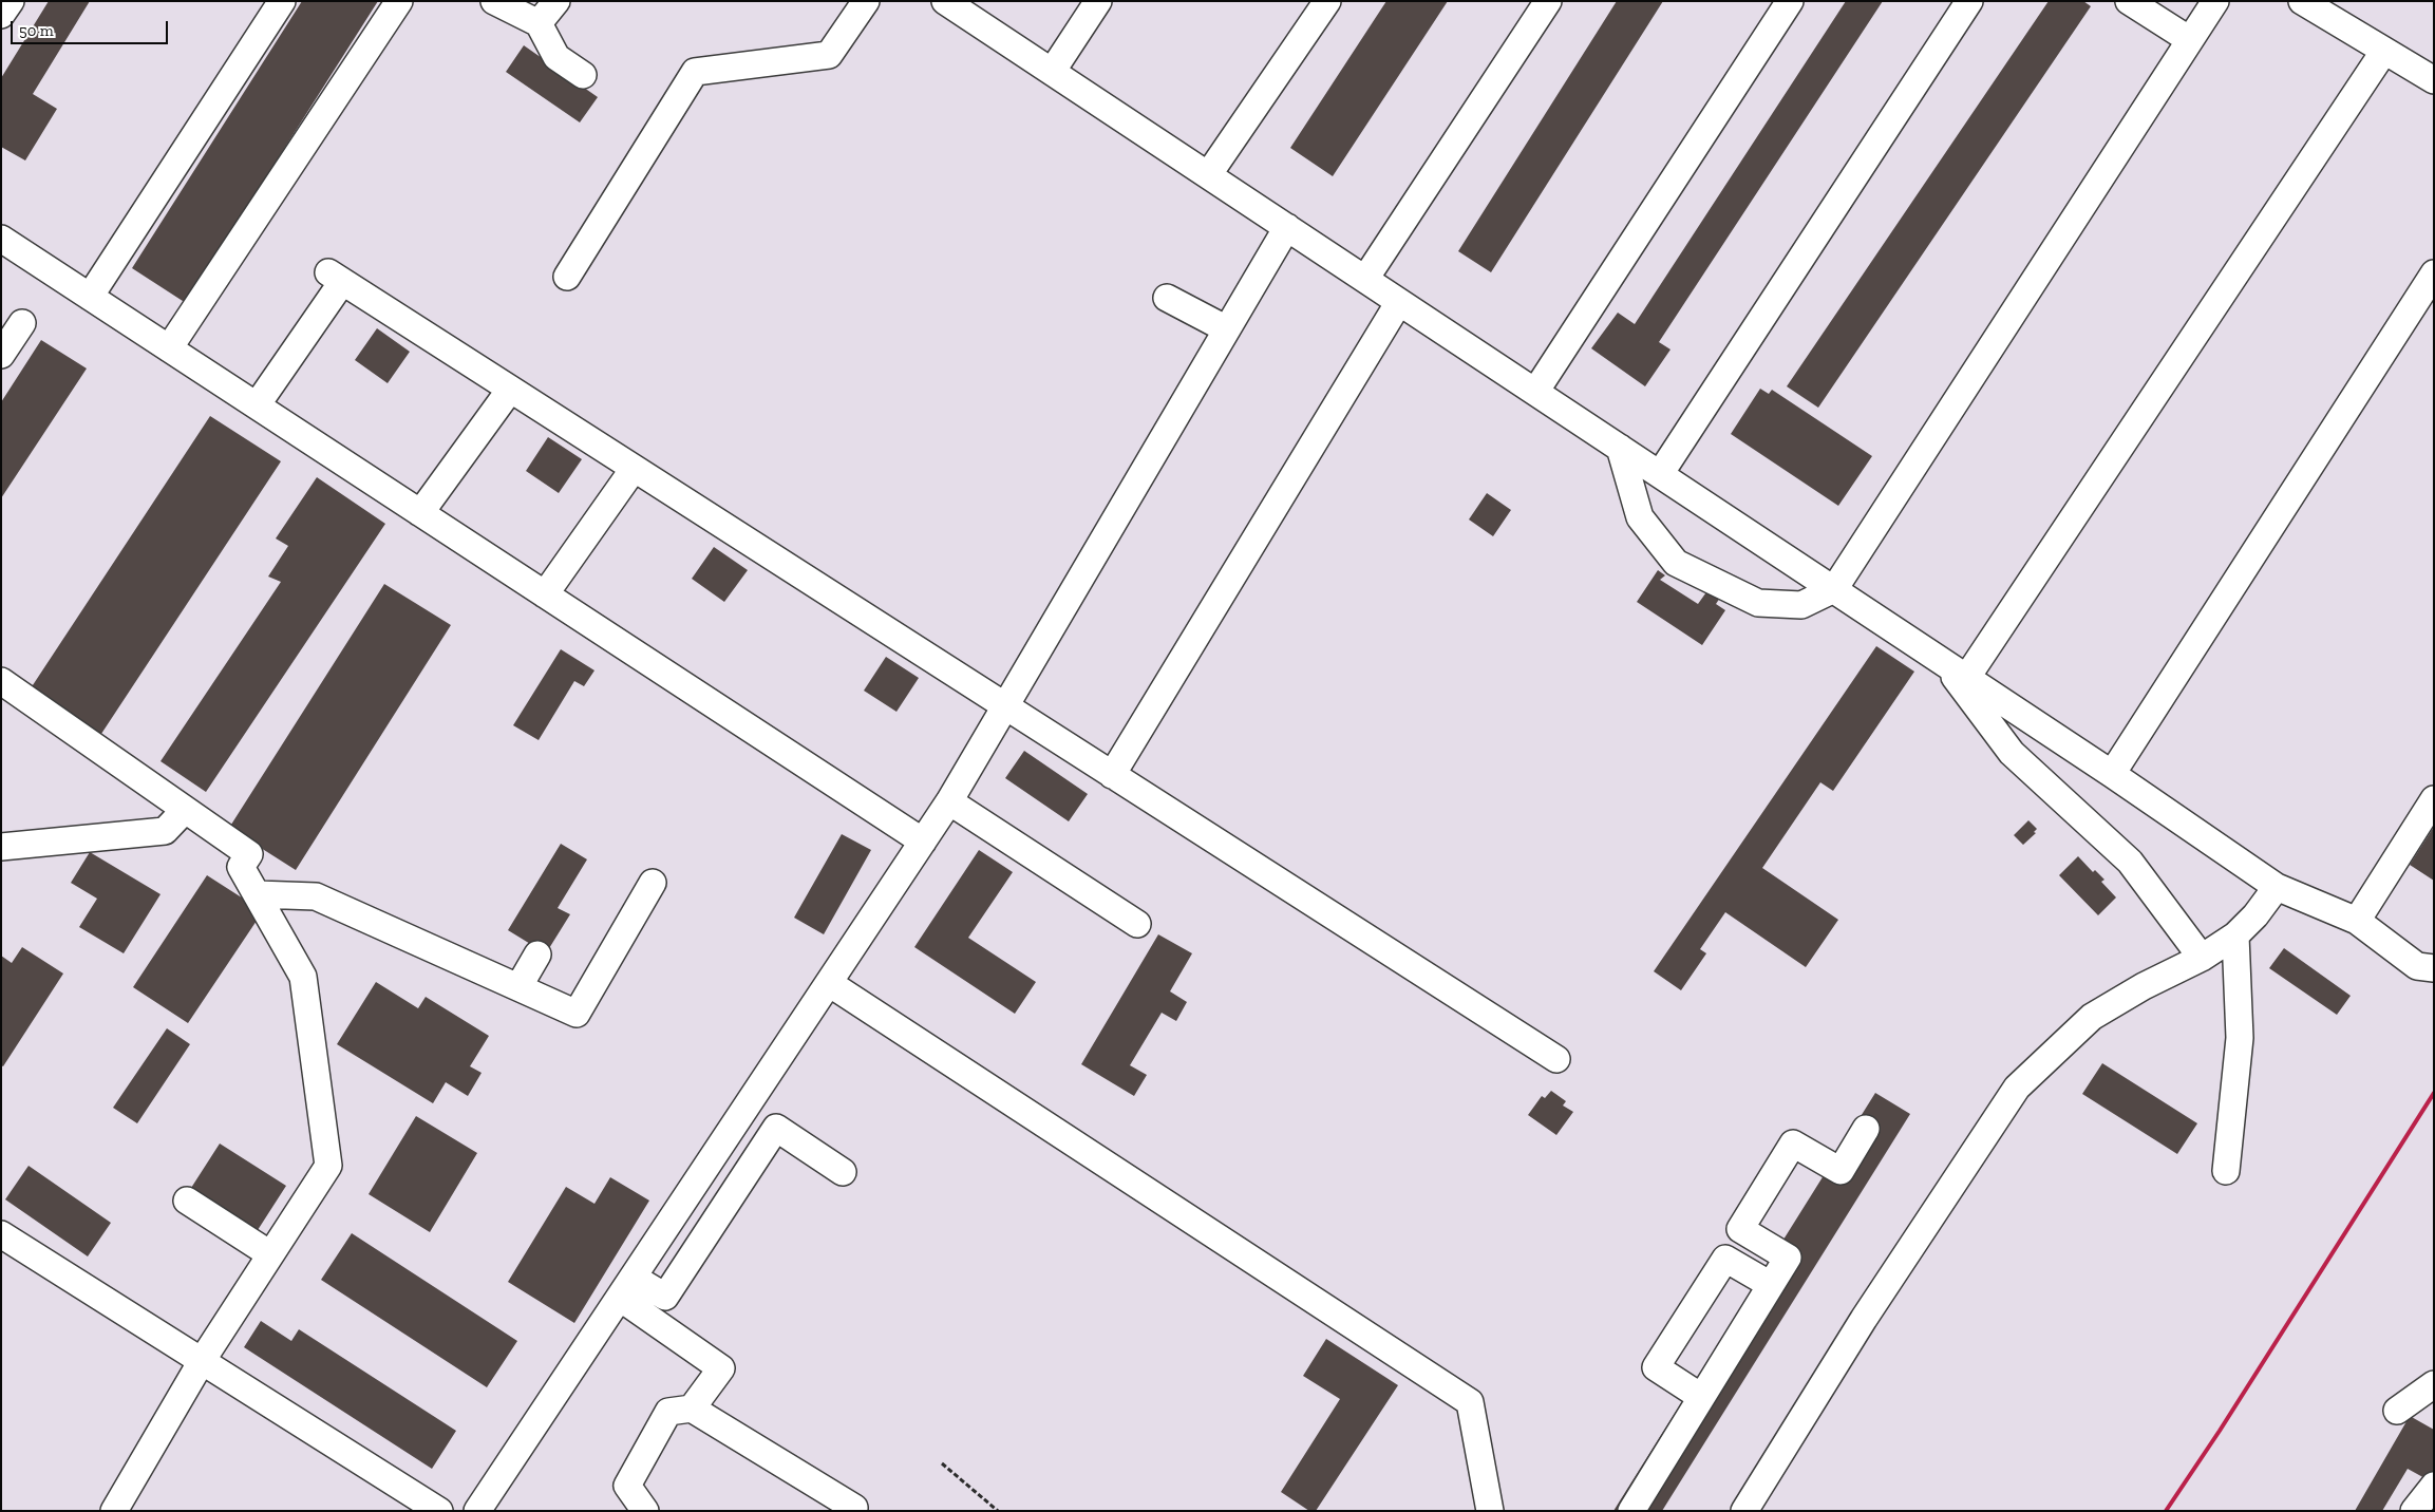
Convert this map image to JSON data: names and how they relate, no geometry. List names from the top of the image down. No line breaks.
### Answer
{"scale_bar":"50 m"}
